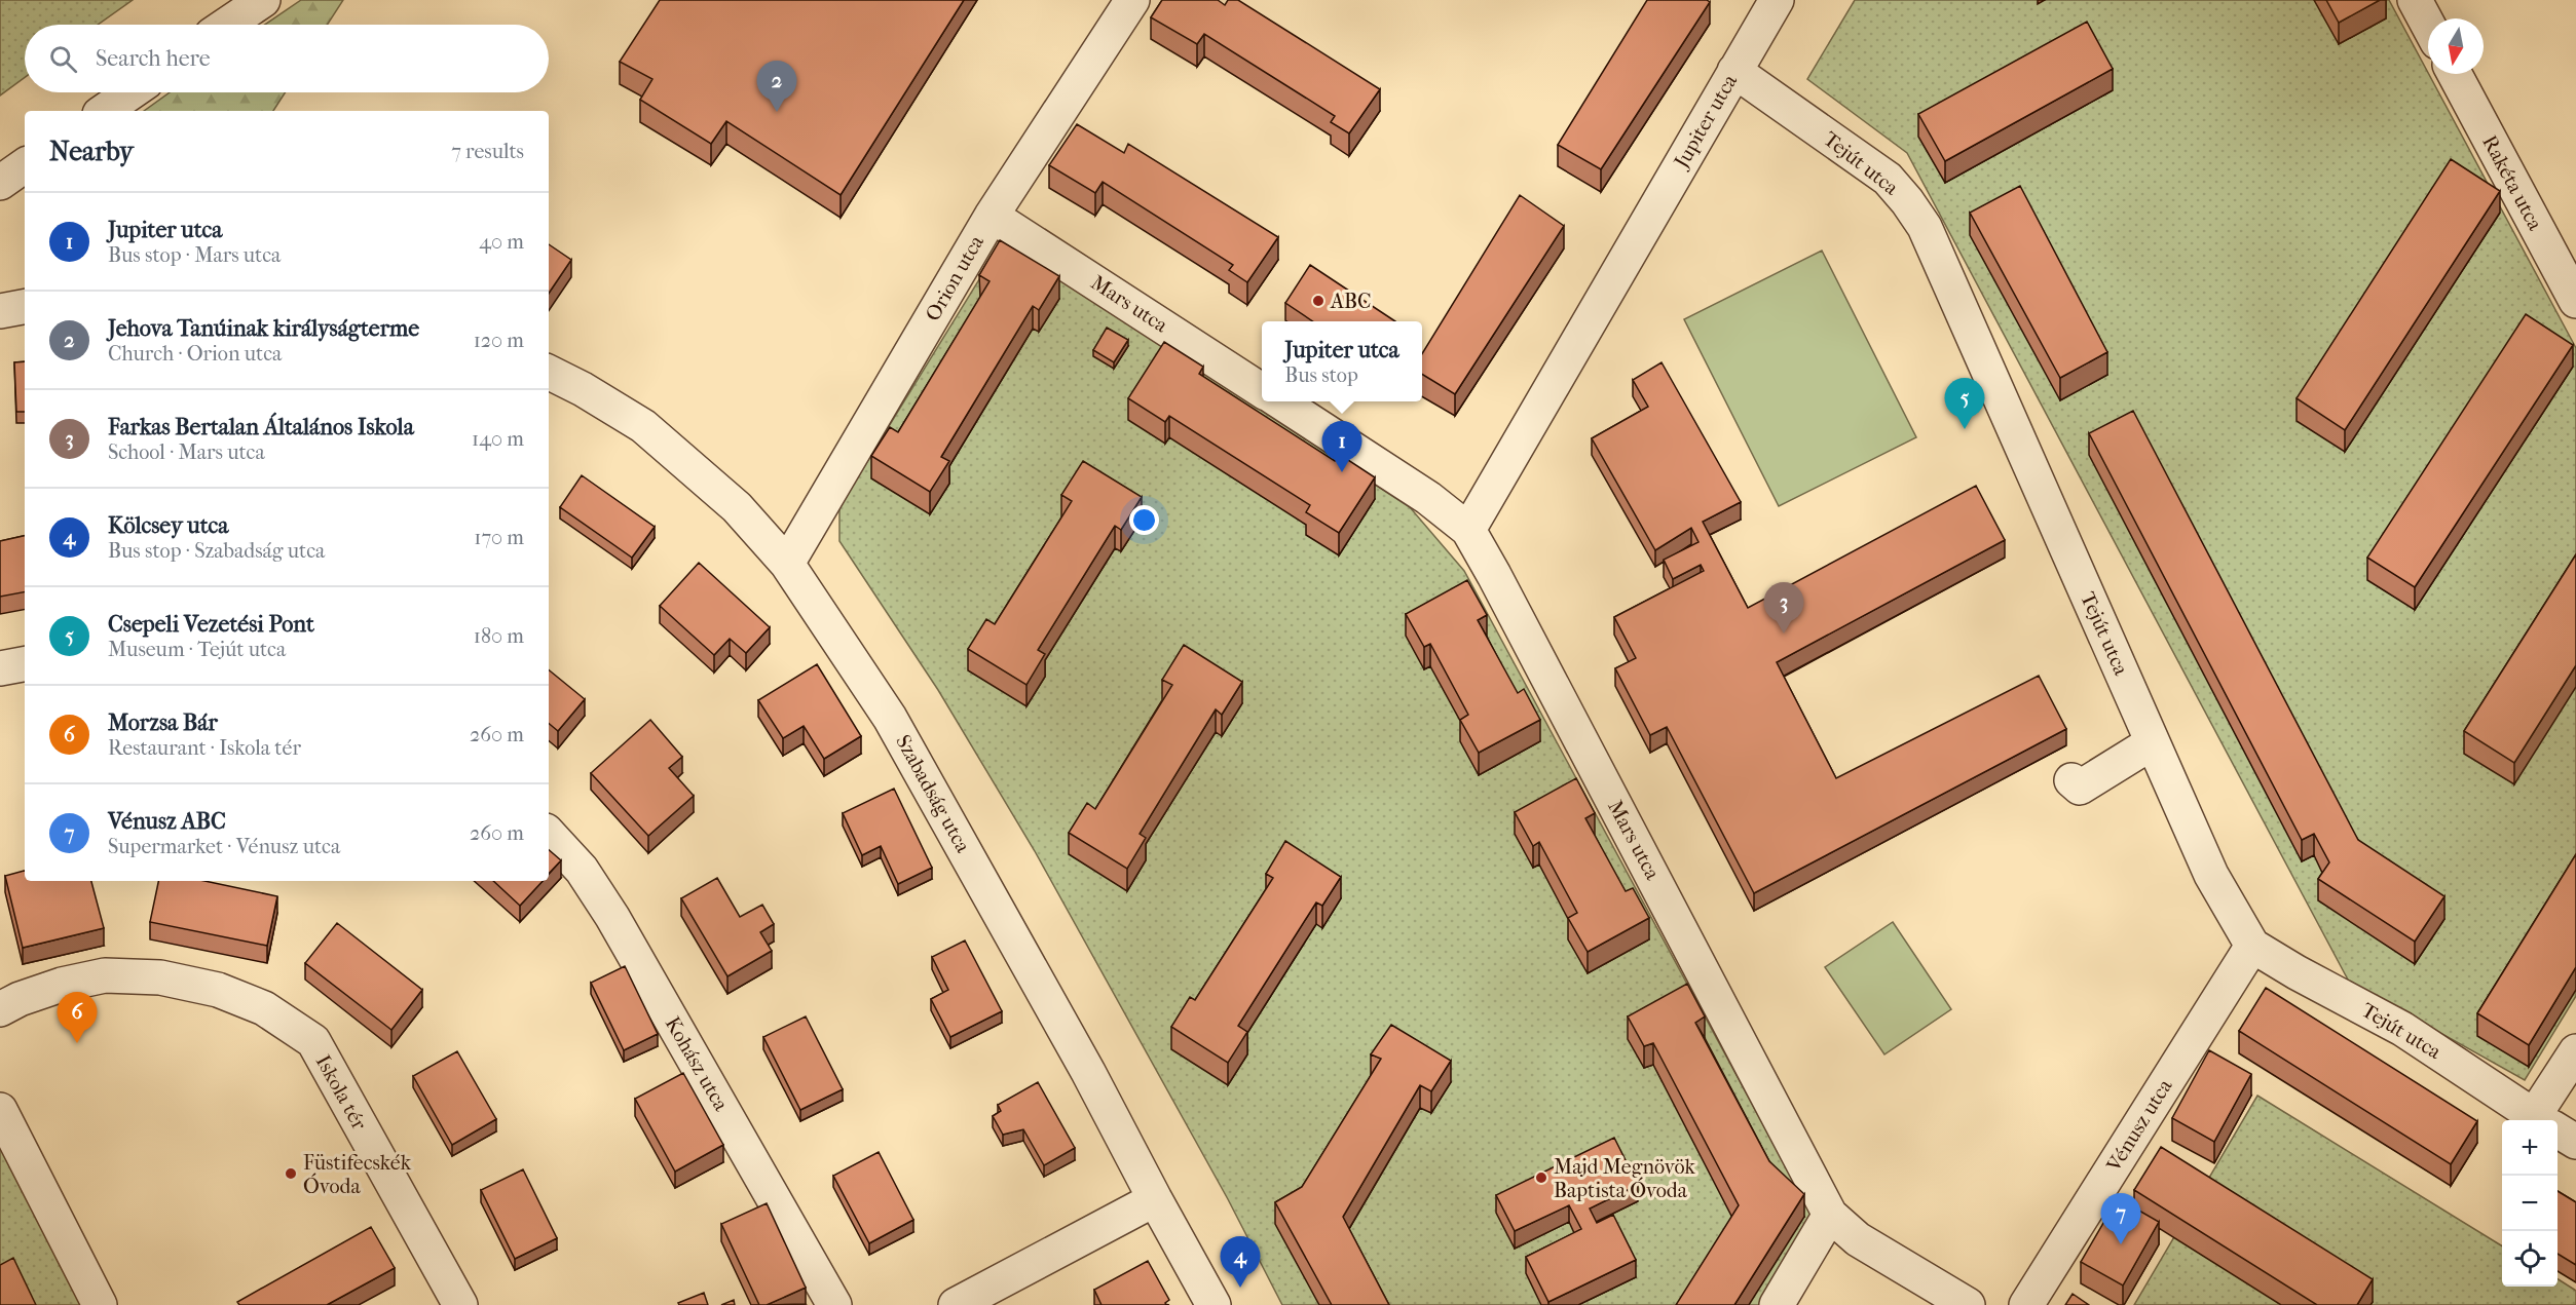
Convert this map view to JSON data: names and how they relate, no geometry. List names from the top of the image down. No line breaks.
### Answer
{"streets":{"street":["Jupiter utca","Tejút utca","Rakéta utca","Orion utca","Mars utca","Szabadság utca","Kohász utca","Iskola tér","Vénusz utca"]},"crossings":[["Jupiter utca","Tejút utca"],["Jupiter utca","Mars utca"],["Tejút utca","Vénusz utca"],["Orion utca","Mars utca"],["Orion utca","Szabadság utca"]],"places":["ABC","Füstifecskék Óvoda","Majd Megnövök Baptista Óvoda"],"north":"bottom","page":{"search":"Search here","pins":["2","5","1","3","6","7","4"],"heading":["Nearby","7 results"],"list":[{"mark":"1","name":"Jupiter utca","note":"Bus stop · Mars utca","value":"40 m"},{"mark":"2","name":"Jehova Tanúinak királyságterme","note":"Church · Orion utca","value":"120 m"},{"mark":"3","name":"Farkas Bertalan Általános Iskola","note":"School · Mars utca","value":"140 m"},{"mark":"4","name":"Kölcsey utca","note":"Bus stop · Szabadság utca","value":"170 m"},{"mark":"5","name":"Csepeli Vezetési Pont","note":"Museum · Tejút utca","value":"180 m"},{"mark":"6","name":"Morzsa Bár","note":"Restaurant · Iskola tér","value":"260 m"},{"mark":"7","name":"Vénusz ABC","note":"Supermarket · Vénusz utca","value":"260 m"}],"popup":["Jupiter utca","Bus stop"],"map_buttons":["+","−"]}}
